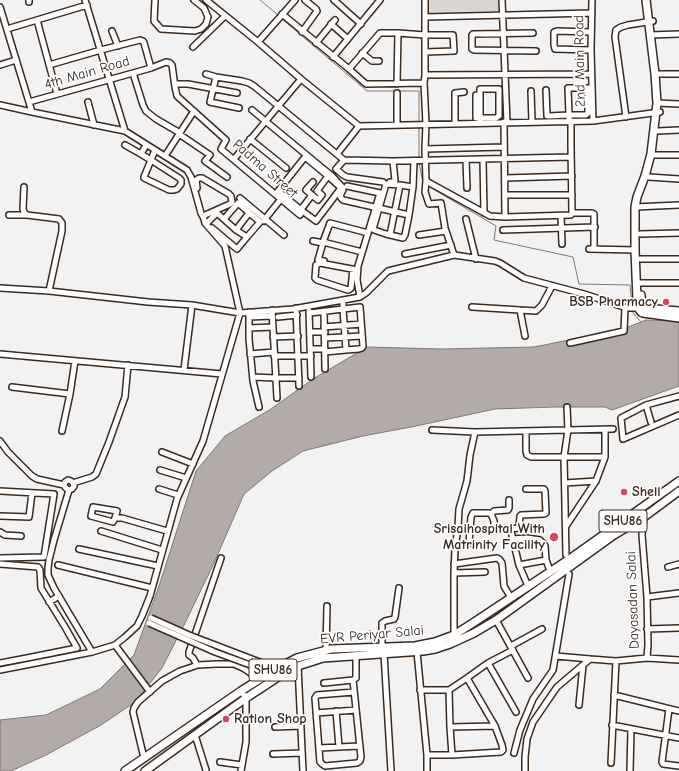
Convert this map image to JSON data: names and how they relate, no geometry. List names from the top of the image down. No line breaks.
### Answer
{"streets":{"main road":["SHU86","EVR Periyar Salai"],"street":["2nd Main Road","4th Main Road","Padma Street","Dayasadan Salai"]},"crossings":[["4th Main Road","Padma Street"],["Dayasadan Salai","EVR Periyar Salai"]],"places":["BSB Pharmacy","Shell","Srisaihospital With Matrinity Facility","Ration Shop"]}
